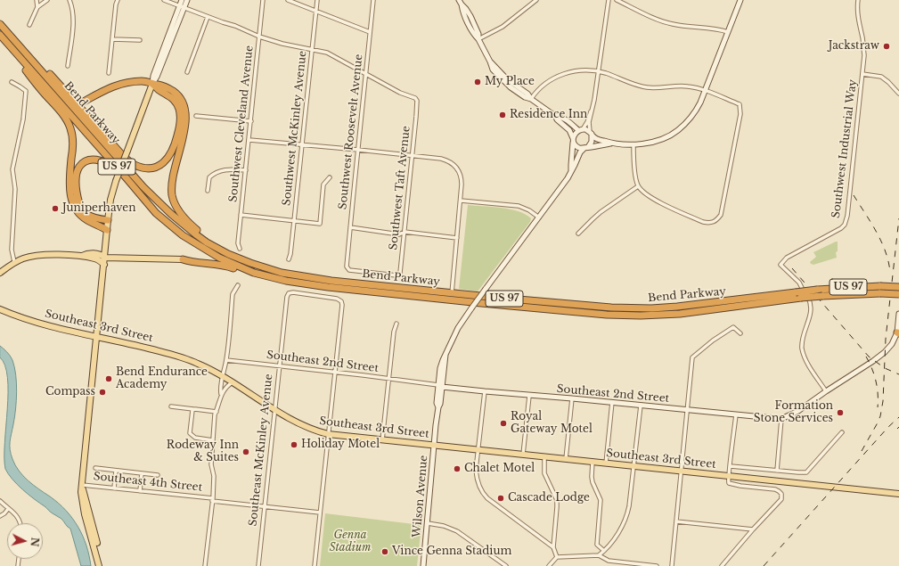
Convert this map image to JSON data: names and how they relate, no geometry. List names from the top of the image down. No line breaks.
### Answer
{"streets":{"highway":["Bend Parkway","US 97"],"main road":["Southeast 3rd Street"],"street":["Southwest Cleveland Avenue","Southwest McKinley Avenue","Southwest Roosevelt Avenue","Southwest Industrial Way","Southwest Taft Avenue","Southeast 2nd Street","Southeast McKinley Avenue","Southeast 4th Street","Wilson Avenue"]},"crossings":[["Southwest Roosevelt Avenue","Southwest Taft Avenue"],["Southeast 3rd Street","Southeast McKinley Avenue"],["Southeast 3rd Street","Wilson Avenue"],["Southeast 2nd Street","Southeast McKinley Avenue"],["Southeast 2nd Street","Wilson Avenue"],["Southeast McKinley Avenue","Southeast 4th Street"]],"parks":["Genna Stadium"],"places":["Jackstraw","My Place","Residence Inn","Juniperhaven","Bend Endurance Academy","Compass","Formation Stone Services","Royal Gateway Motel","Holiday Motel","Rodeway Inn & Suites","Chalet Motel","Cascade Lodge","Vince Genna Stadium"],"north":"right"}
